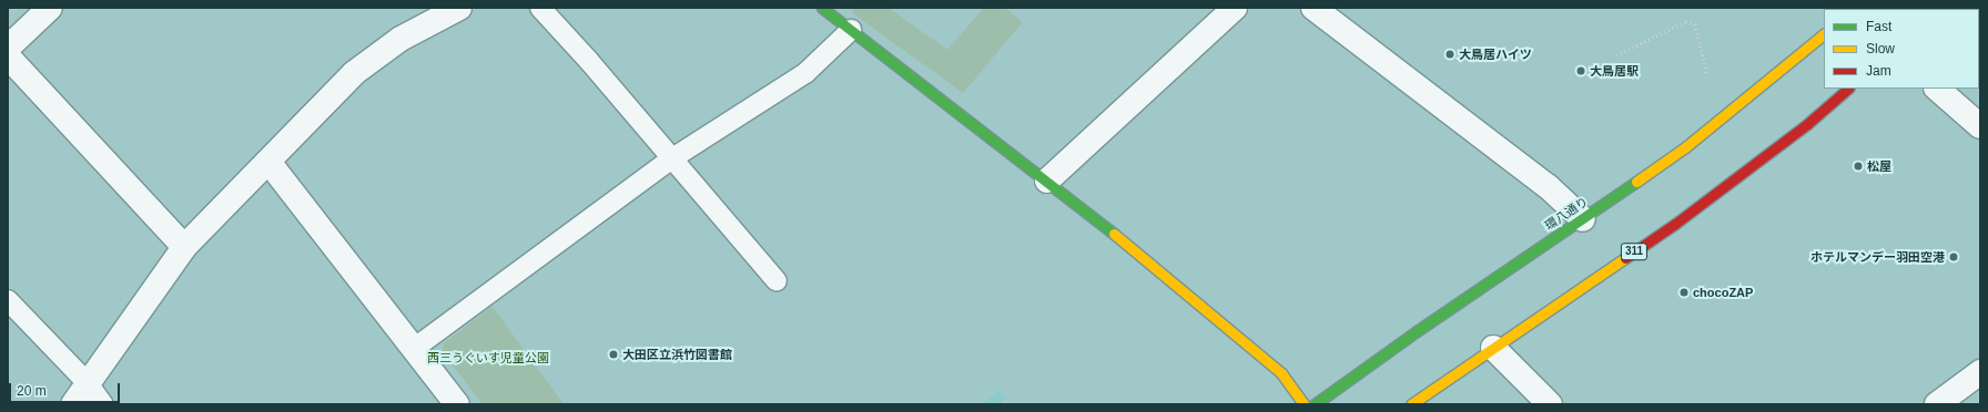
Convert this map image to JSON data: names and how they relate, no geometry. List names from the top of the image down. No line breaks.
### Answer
{"streets":{"main road":["環八通り","311"]},"parks":["西三うぐいす児童公園"],"places":["大鳥居ハイツ","大鳥居駅","松屋","ホテルマンデー羽田空港","chocoZAP","大田区立浜竹図書館"],"legend":["Fast","Slow","Jam"],"scale_bar":"20 m"}
